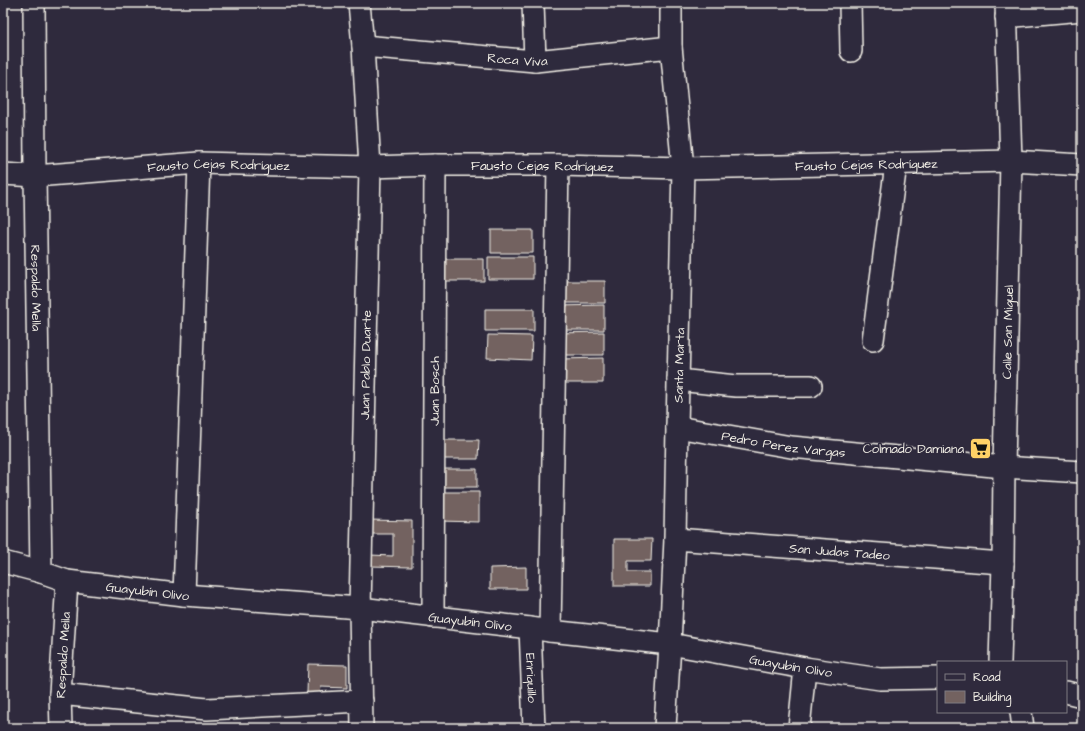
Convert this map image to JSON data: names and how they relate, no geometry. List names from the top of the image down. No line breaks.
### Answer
{"streets":{"street":["Roca Viva","Fausto Cejas Rodríguez","Respaldo Mella","Calle San Miguel","Juan Pablo Duarte","Santa Marta","Juan Bosch","Pedro Perez Vargas","San Judas Tadeo","Guayubín Olivo","Enriquillo"]},"crossings":[["Roca Viva","Juan Pablo Duarte"],["Roca Viva","Santa Marta"],["Fausto Cejas Rodríguez","Respaldo Mella"],["Fausto Cejas Rodríguez","Calle San Miguel"],["Fausto Cejas Rodríguez","Juan Pablo Duarte"],["Fausto Cejas Rodríguez","Santa Marta"],["Fausto Cejas Rodríguez","Juan Bosch"],["Respaldo Mella","Guayubín Olivo"],["Calle San Miguel","Pedro Perez Vargas"],["Calle San Miguel","San Judas Tadeo"],["Juan Pablo Duarte","Guayubín Olivo"],["Santa Marta","Pedro Perez Vargas"],["Santa Marta","San Judas Tadeo"],["Santa Marta","Guayubín Olivo"],["Juan Bosch","Guayubín Olivo"],["Guayubín Olivo","Enriquillo"]],"places":{"supermarket":["Colmado Damiana"]},"legend":["Road","Building"]}
